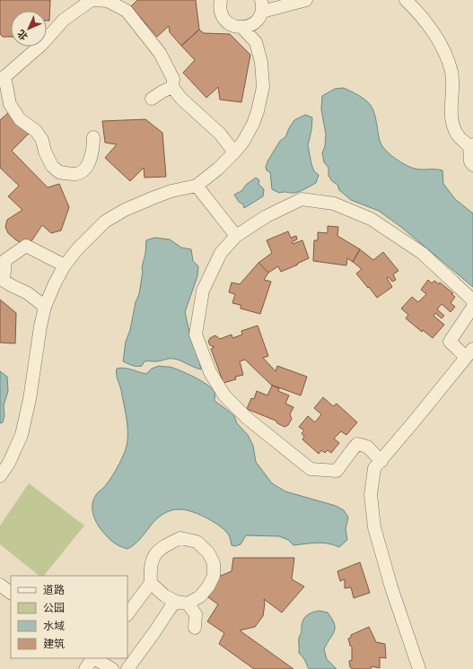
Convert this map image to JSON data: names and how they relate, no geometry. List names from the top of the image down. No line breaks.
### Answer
{"legend":["道路","公园","水域","建筑"],"north":"bottom left"}
